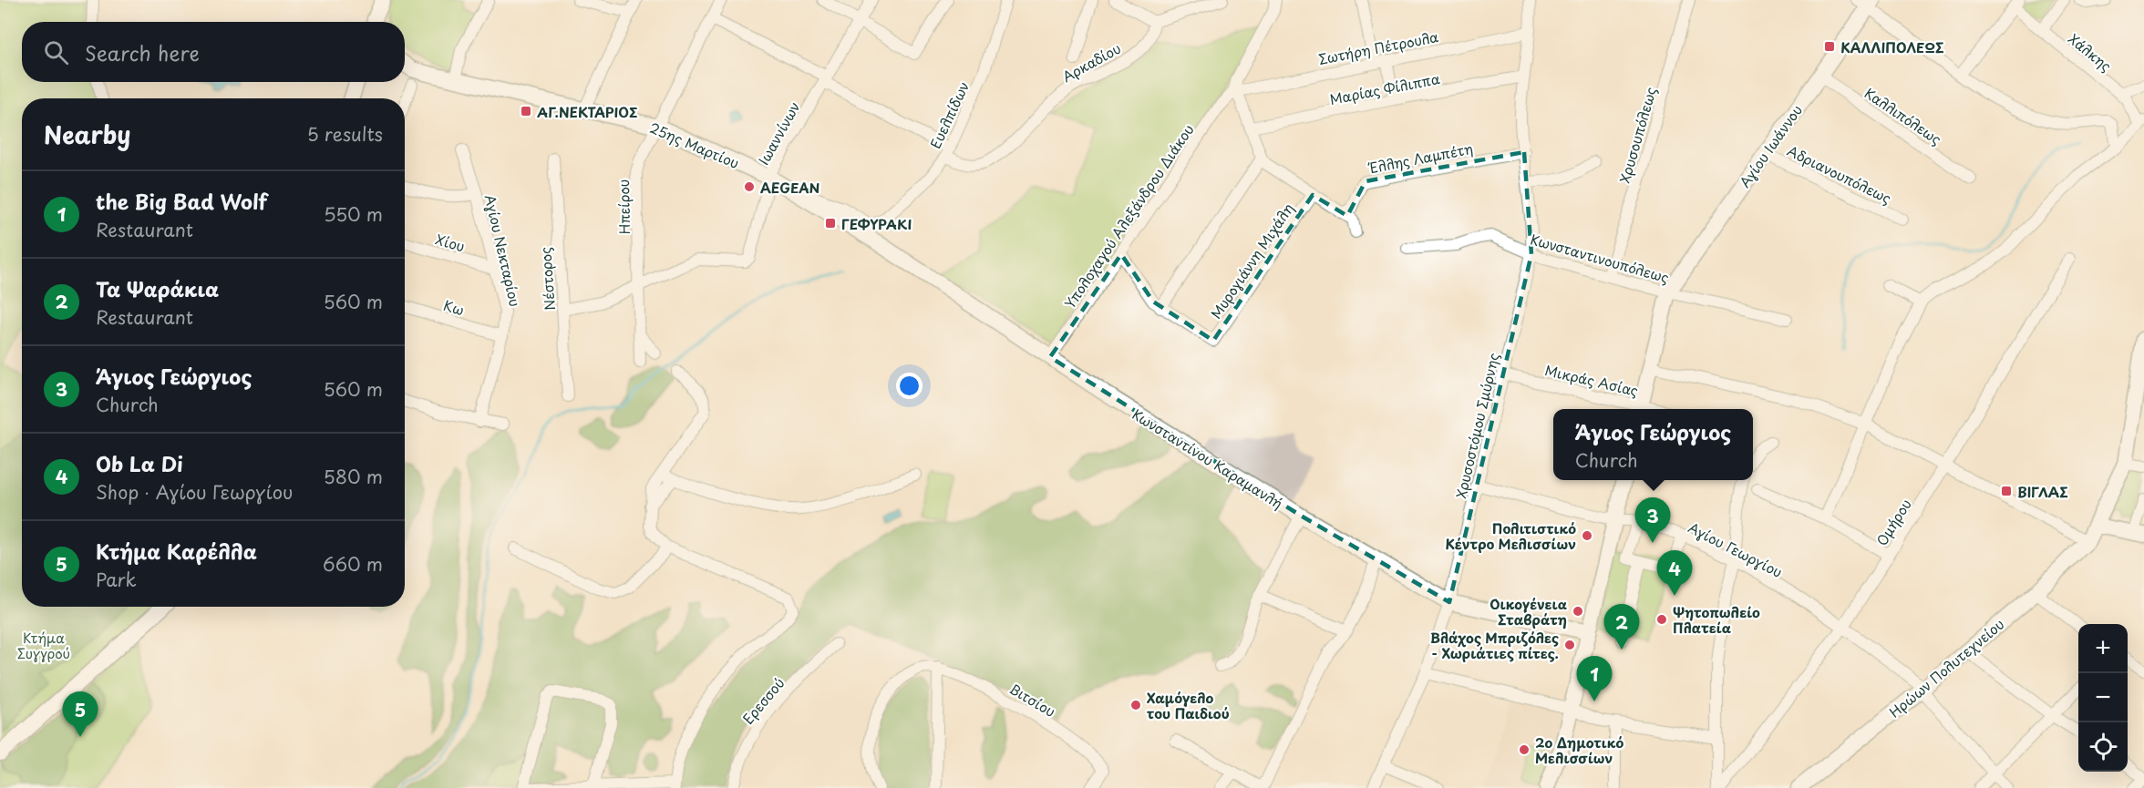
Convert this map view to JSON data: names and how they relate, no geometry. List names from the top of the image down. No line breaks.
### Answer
{"streets":{"main road":["25ης Μαρτίου","Αγίου Ιωάννου","Κωνσταντίνου Καραμανλή","Ηρώων Πολυτεχνείου"],"street":["Σωτήρη Πέτρουλα","Χάλκης","Αρκαδίου","Μαρίας Φίλιππα","Ευελπίδων","Καλλιπόλεως","Ιωαννίνων","Χρυσουπόλεως","Έλλης Λαμπέτη","Αδριανουπόλεως","Ηπείρου","Υπολοχαγού Αλεξάνδρου Διάκου","Χίου","Αγίου Νεκταρίου","Κωνσταντινουπόλεως","Μυρογιάννη Μιχάλη","Νέστορος","Κω","Μικράς Ασίας","Χρυσοστόμου Σμύρνης","Ομήρου","Αγίου Γεωργίου","Βιτσίου","Ερεσσού"]},"crossings":[["Σωτήρη Πέτρουλα","Υπολοχαγού Αλεξάνδρου Διάκου"],["Σωτήρη Πέτρουλα","Χρυσοστόμου Σμύρνης"],["Αρκαδίου","Ευελπίδων"],["Αρκαδίου","Ιωαννίνων"],["Αρκαδίου","Ηπείρου"],["Μαρίας Φίλιππα","Χρυσοστόμου Σμύρνης"],["Ευελπίδων","25ης Μαρτίου"],["Καλλιπόλεως","Αγίου Ιωάννου"],["Ιωαννίνων","25ης Μαρτίου"],["Ιωαννίνων","Ηπείρου"],["Ιωαννίνων","Νέστορος"],["Χρυσουπόλεως","Κωνσταντινουπόλεως"],["25ης Μαρτίου","Ηπείρου"],["25ης Μαρτίου","Κωνσταντίνου Καραμανλή"],["Αγίου Ιωάννου","Αδριανουπόλεως"],["Αγίου Ιωάννου","Κωνσταντινουπόλεως"],["Έλλης Λαμπέτη","Χρυσοστόμου Σμύρνης"],["Υπολοχαγού Αλεξάνδρου Διάκου","Κωνσταντίνου Καραμανλή"],["Χίου","Αγίου Νεκταρίου"],["Αγίου Νεκταρίου","Κω"],["Κωνσταντινουπόλεως","Χρυσοστόμου Σμύρνης"],["Μικράς Ασίας","Χρυσοστόμου Σμύρνης"],["Χρυσοστόμου Σμύρνης","Κωνσταντίνου Καραμανλή"],["Χρυσοστόμου Σμύρνης","Αγίου Γεωργίου"],["Ομήρου","Αγίου Γεωργίου"],["Αγίου Γεωργίου","Ηρώων Πολυτεχνείου"]],"parks":["Κτήμα Συγγρού"],"places":{"transit":["ΚΑΛΛΙΠΟΛΕΩΣ","ΑΓ.ΝΕΚΤΑΡΙΟΣ","ΓΕΦΥΡΑΚΙ","ΒΙΓΛΑΣ"],"other":["AEGEAN","Πολιτιστικό Κέντρο Μελισσίων","Οικογένεια Σταβράτη","Ψητοπωλείο Πλατεία","Βλάχος Μπριζόλες - Χωριάτιες πίτες.","Χαμόγελο του Παιδιού","2ο Δημοτικό Μελισσίων"]},"page":{"search":"Search here","heading":["Nearby","5 results"],"list":[{"mark":"1","name":"the Big Bad Wolf","note":"Restaurant","value":"550 m"},{"mark":"2","name":"Τα Ψαράκια","note":"Restaurant","value":"560 m"},{"mark":"3","name":"Άγιος Γεώργιος","note":"Church","value":"560 m"},{"mark":"4","name":"Ob Lα Di","note":"Shop · Αγίου Γεωργίου","value":"580 m"},{"mark":"5","name":"Κτήμα Καρέλλα","note":"Park","value":"660 m"}],"popup":["Άγιος Γεώργιος","Church"],"pins":["3","4","2","1","5"],"map_buttons":["+","−"]}}
